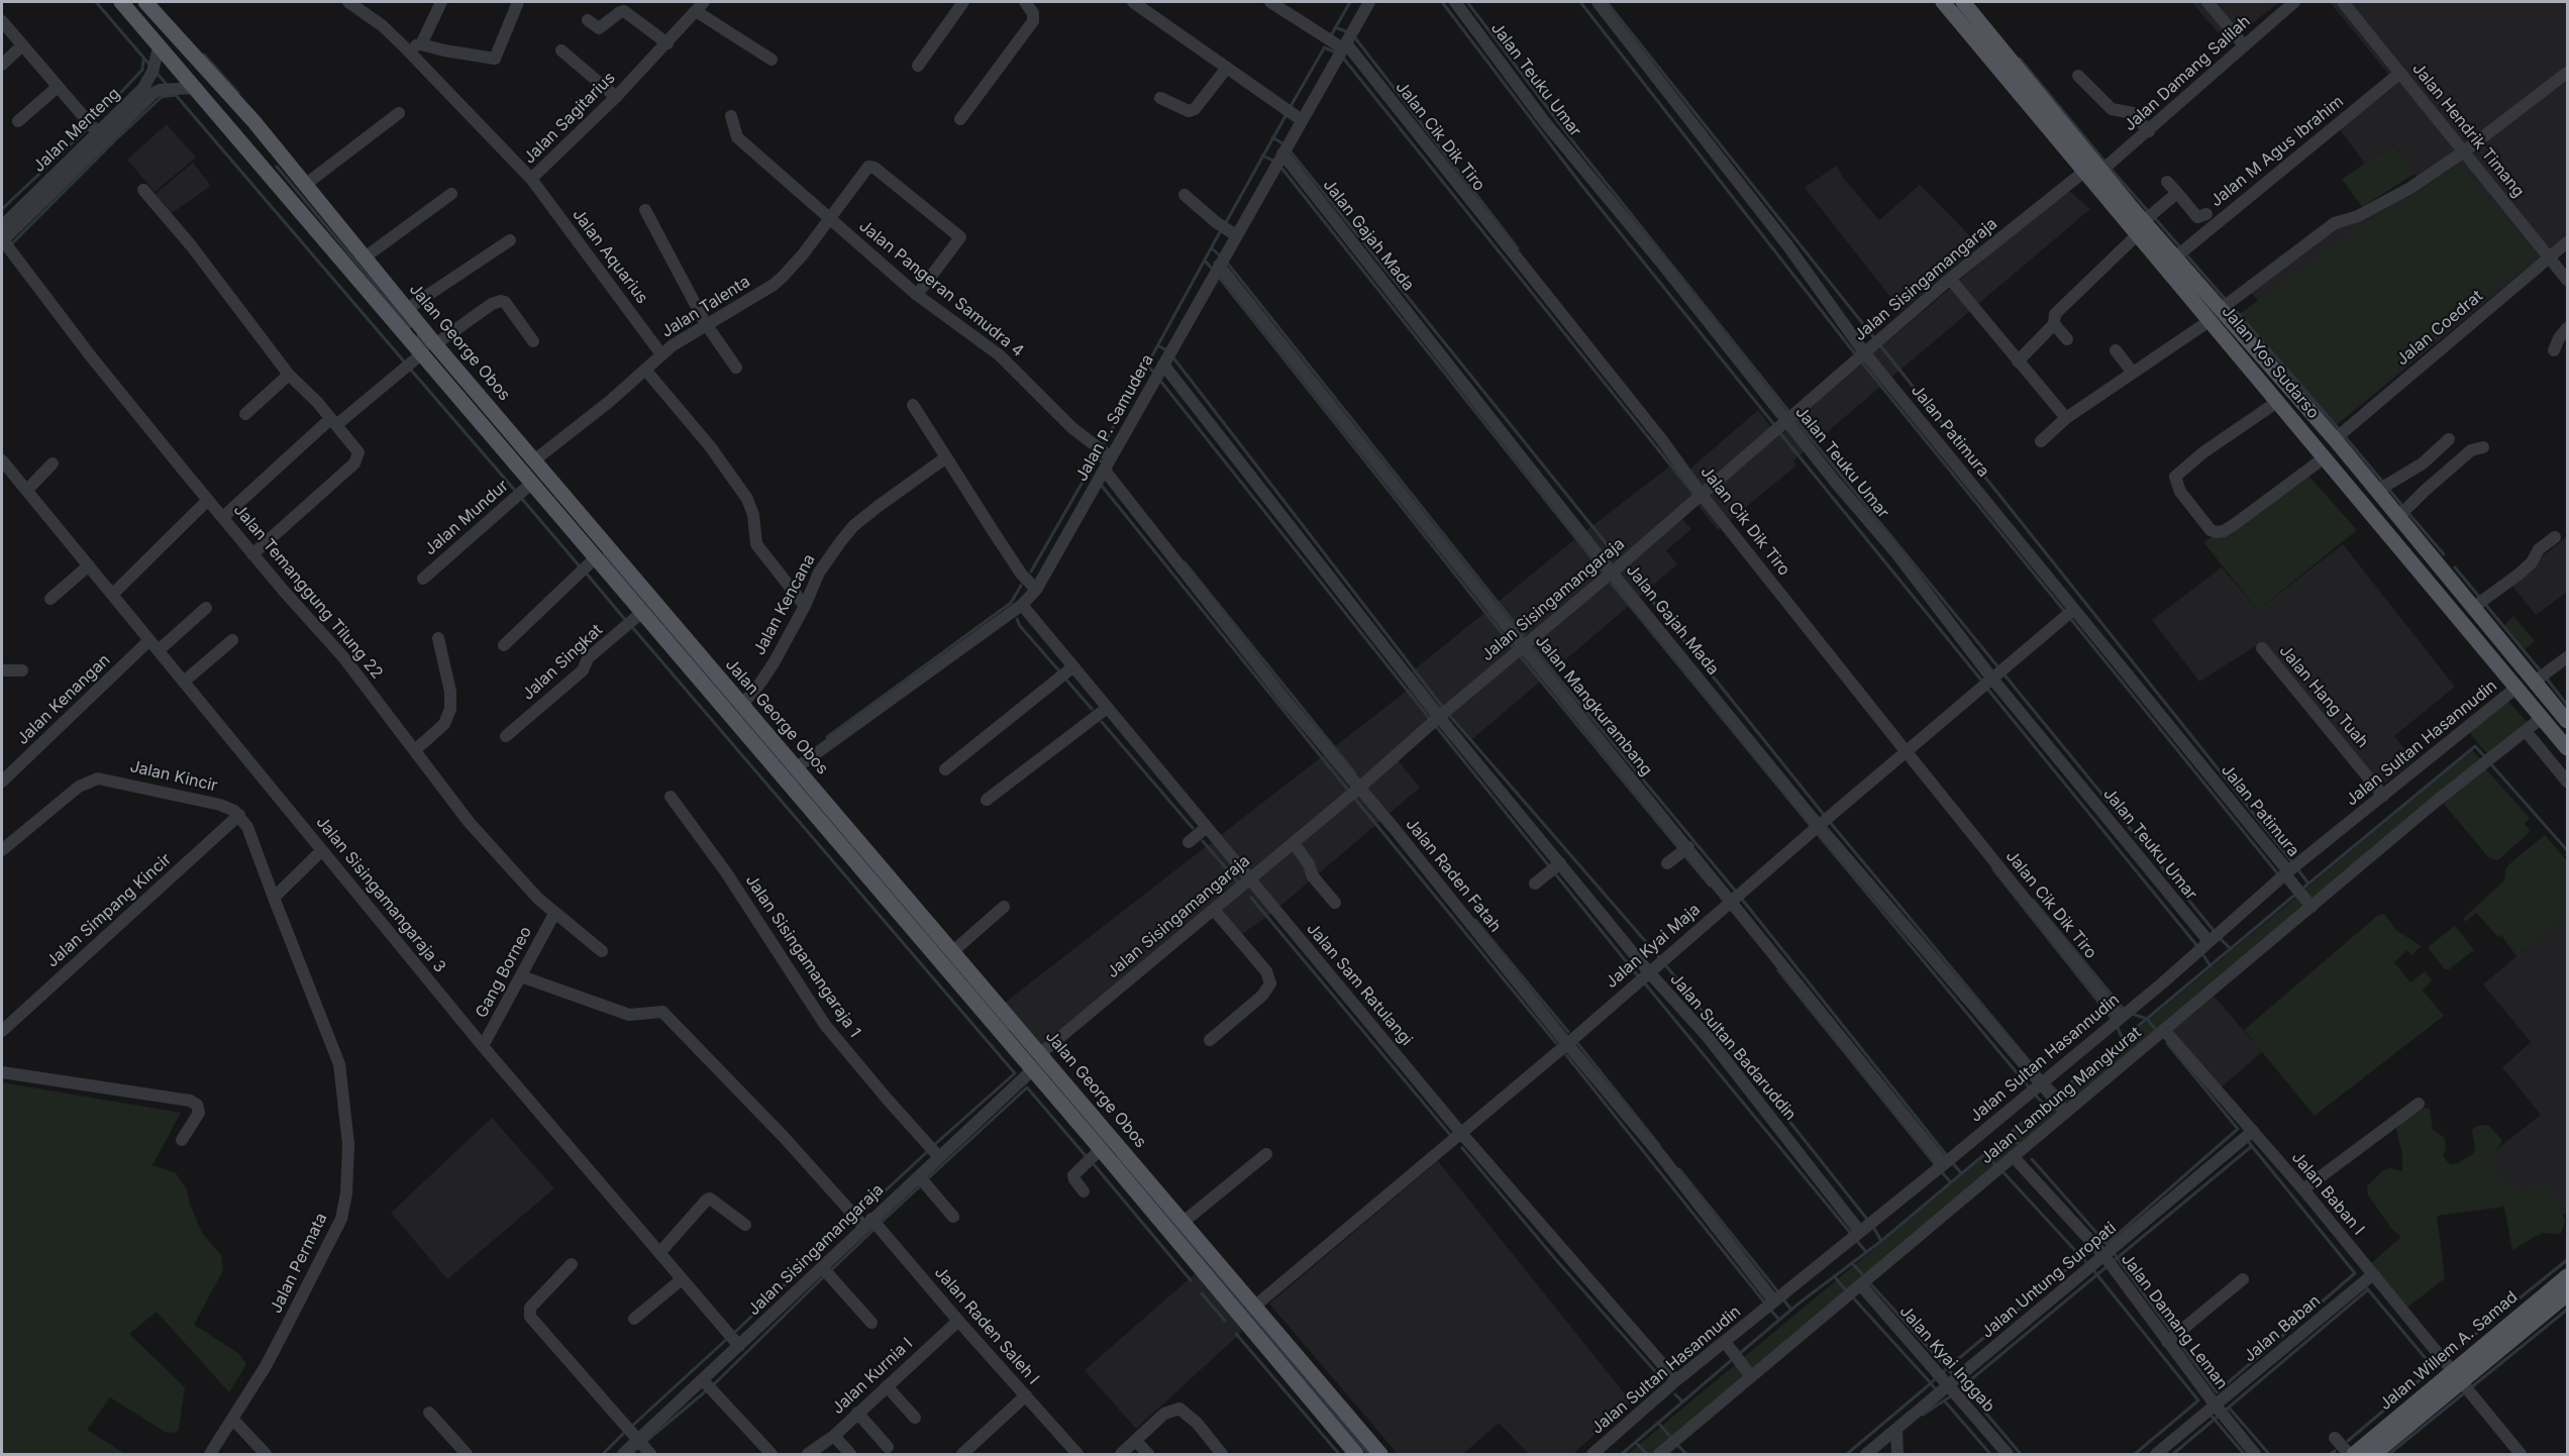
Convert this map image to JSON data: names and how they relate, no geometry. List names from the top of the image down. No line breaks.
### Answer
{"streets":{"main road":["Jalan George Obos","Jalan Yos Sudarso","Jalan Willem A. Samad"],"street":["Jalan Damang Salilah","Jalan Teuku Umar","Jalan Sagitarius","Jalan Menteng","Jalan Hendrik Timang","Jalan Cik Dik Tiro","Jalan M Agus Ibrahim","Jalan Gajah Mada","Jalan Aquarius","Jalan Sisingamangaraja","Jalan Pangeran Samudra 4","Jalan Talenta","Jalan Coedrat","Jalan P. Samudera","Jalan Patimura","Jalan Mundur","Jalan Temanggung Tilung 22","Jalan Kencana","Jalan Singkat","Jalan Hang Tuah","Jalan Kenangan","Jalan Mangkurambang","Jalan Sultan Hasannudin","Jalan Kincir","Jalan Raden Fatah","Jalan Sisingamangaraja 3","Jalan Simpang Kincir","Jalan Kyai Maja","Jalan Sisingamangaraja 1","Gang Borneo","Jalan Sam Ratulangi","Jalan Sultan Badaruddin","Jalan Lambung Mangkurat","Jalan Baban I","Jalan Permata","Jalan Untung Suropati","Jalan Damang Leman","Jalan Raden Saleh I","Jalan Baban","Jalan Kyai Inggab","Jalan Kurnia I"]},"crossings":[["Jalan Damang Salilah","Jalan Yos Sudarso"],["Jalan Teuku Umar","Jalan Sisingamangaraja"],["Jalan Teuku Umar","Jalan Sultan Hasannudin"],["Jalan Teuku Umar","Jalan Kyai Maja"],["Jalan Sagitarius","Jalan Aquarius"],["Jalan Menteng","Jalan George Obos"],["Jalan Hendrik Timang","Jalan M Agus Ibrahim"],["Jalan Hendrik Timang","Jalan Coedrat"],["Jalan Cik Dik Tiro","Jalan Sisingamangaraja"],["Jalan Cik Dik Tiro","Jalan P. Samudera"],["Jalan Cik Dik Tiro","Jalan Sultan Hasannudin"],["Jalan Cik Dik Tiro","Jalan Kyai Maja"],["Jalan M Agus Ibrahim","Jalan Yos Sudarso"],["Jalan Gajah Mada","Jalan Sisingamangaraja"],["Jalan Gajah Mada","Jalan P. Samudera"],["Jalan Gajah Mada","Jalan Sultan Hasannudin"],["Jalan Gajah Mada","Jalan Kyai Maja"],["Jalan Gajah Mada","Jalan Lambung Mangkurat"],["Jalan Aquarius","Jalan Talenta"],["Jalan Sisingamangaraja","Jalan George Obos"],["Jalan Sisingamangaraja","Jalan Yos Sudarso"],["Jalan Sisingamangaraja","Jalan Patimura"],["Jalan Sisingamangaraja","Jalan Mangkurambang"],["Jalan Sisingamangaraja","Jalan Raden Fatah"],["Jalan Sisingamangaraja","Jalan Sisingamangaraja 3"],["Jalan Sisingamangaraja","Jalan Sisingamangaraja 1"],["Jalan Sisingamangaraja","Jalan Sam Ratulangi"],["Jalan Sisingamangaraja","Jalan Sultan Badaruddin"],["Jalan Sisingamangaraja","Jalan Raden Saleh I"],["Jalan Pangeran Samudra 4","Jalan Talenta"],["Jalan Pangeran Samudra 4","Jalan P. Samudera"],["Jalan Talenta","Jalan George Obos"],["Jalan Coedrat","Jalan Yos Sudarso"],["Jalan George Obos","Jalan P. Samudera"],["Jalan George Obos","Jalan Mundur"],["Jalan George Obos","Jalan Kencana"],["Jalan George Obos","Jalan Singkat"],["Jalan George Obos","Jalan Kyai Maja"],["Jalan Yos Sudarso","Jalan Sultan Hasannudin"],["Jalan Yos Sudarso","Jalan Lambung Mangkurat"],["Jalan P. Samudera","Jalan Mangkurambang"],["Jalan P. Samudera","Jalan Raden Fatah"],["Jalan P. Samudera","Jalan Sam Ratulangi"],["Jalan P. Samudera","Jalan Sultan Badaruddin"],["Jalan Patimura","Jalan Sultan Hasannudin"],["Jalan Patimura","Jalan Kyai Maja"],["Jalan Patimura","Jalan Lambung Mangkurat"],["Jalan Temanggung Tilung 22","Gang Borneo"],["Jalan Hang Tuah","Jalan Sultan Hasannudin"],["Jalan Kenangan","Jalan Sisingamangaraja 3"],["Jalan Mangkurambang","Jalan Sultan Hasannudin"],["Jalan Mangkurambang","Jalan Kyai Maja"],["Jalan Sultan Hasannudin","Jalan Raden Fatah"],["Jalan Sultan Hasannudin","Jalan Sam Ratulangi"],["Jalan Sultan Hasannudin","Jalan Sultan Badaruddin"],["Jalan Kincir","Jalan Simpang Kincir"],["Jalan Raden Fatah","Jalan Kyai Maja"],["Jalan Sisingamangaraja 3","Gang Borneo"],["Jalan Kyai Maja","Jalan Sam Ratulangi"],["Jalan Kyai Maja","Jalan Sultan Badaruddin"],["Jalan Lambung Mangkurat","Jalan Baban I"],["Jalan Lambung Mangkurat","Jalan Damang Leman"],["Jalan Lambung Mangkurat","Jalan Kyai Inggab"],["Jalan Baban I","Jalan Untung Suropati"],["Jalan Baban I","Jalan Baban"],["Jalan Baban I","Jalan Willem A. Samad"],["Jalan Untung Suropati","Jalan Damang Leman"],["Jalan Untung Suropati","Jalan Kyai Inggab"],["Jalan Damang Leman","Jalan Baban"],["Jalan Raden Saleh I","Jalan Kurnia I"]]}
